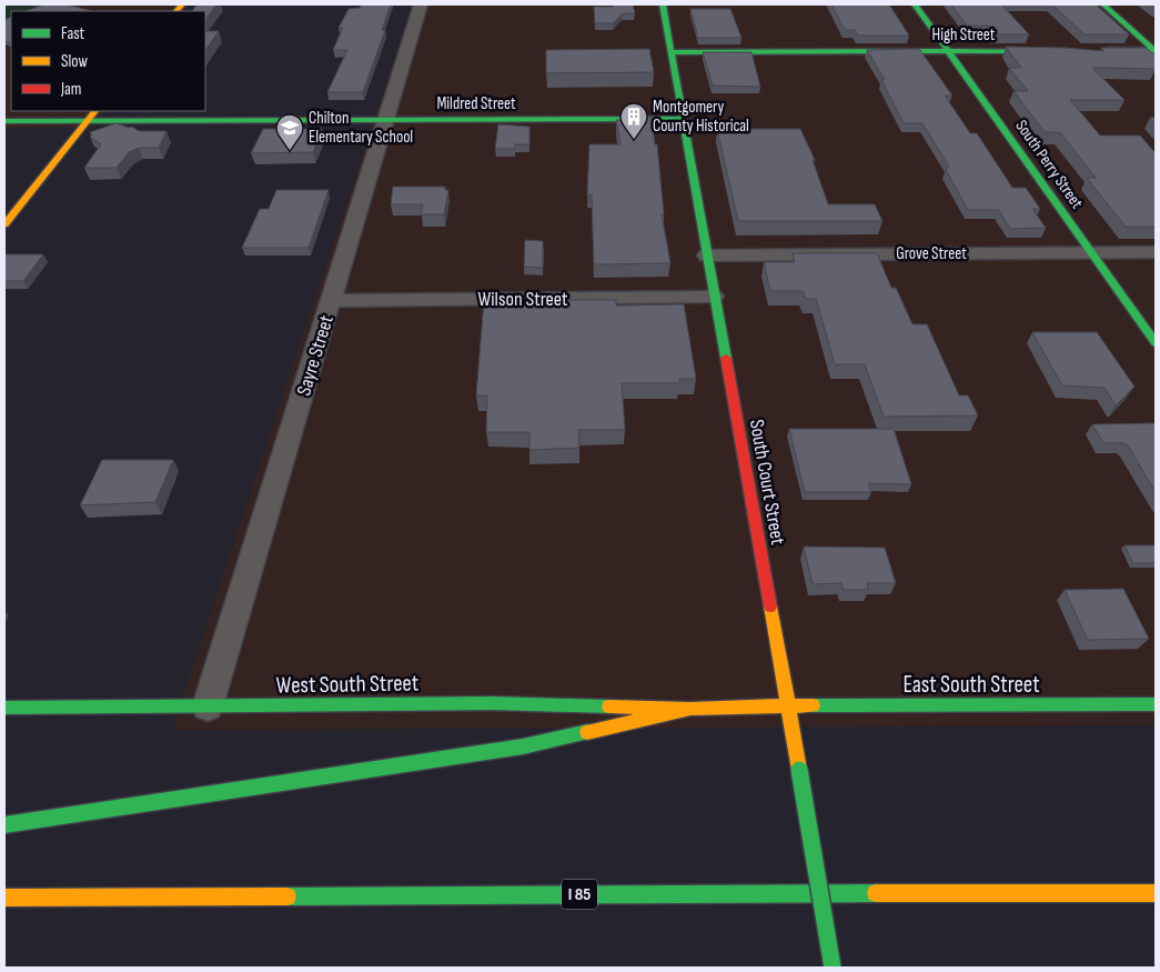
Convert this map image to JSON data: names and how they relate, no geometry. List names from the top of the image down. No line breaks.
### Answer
{"streets":{"main road":["High Street","Mildred Street","South Perry Street","South Court Street","West South Street","East South Street","I 85"],"street":["Grove Street","Wilson Street","Sayre Street"]},"crossings":[["High Street","South Perry Street"],["High Street","South Court Street"],["Mildred Street","Sayre Street"],["Mildred Street","South Court Street"],["South Perry Street","Grove Street"],["Grove Street","South Court Street"],["Wilson Street","Sayre Street"],["Wilson Street","South Court Street"],["Sayre Street","West South Street"],["South Court Street","East South Street"],["West South Street","East South Street"]],"places":{"building":["Montgomery County Historical"],"school or university":["Chilton Elementary School"]},"legend":["Fast","Slow","Jam"]}
